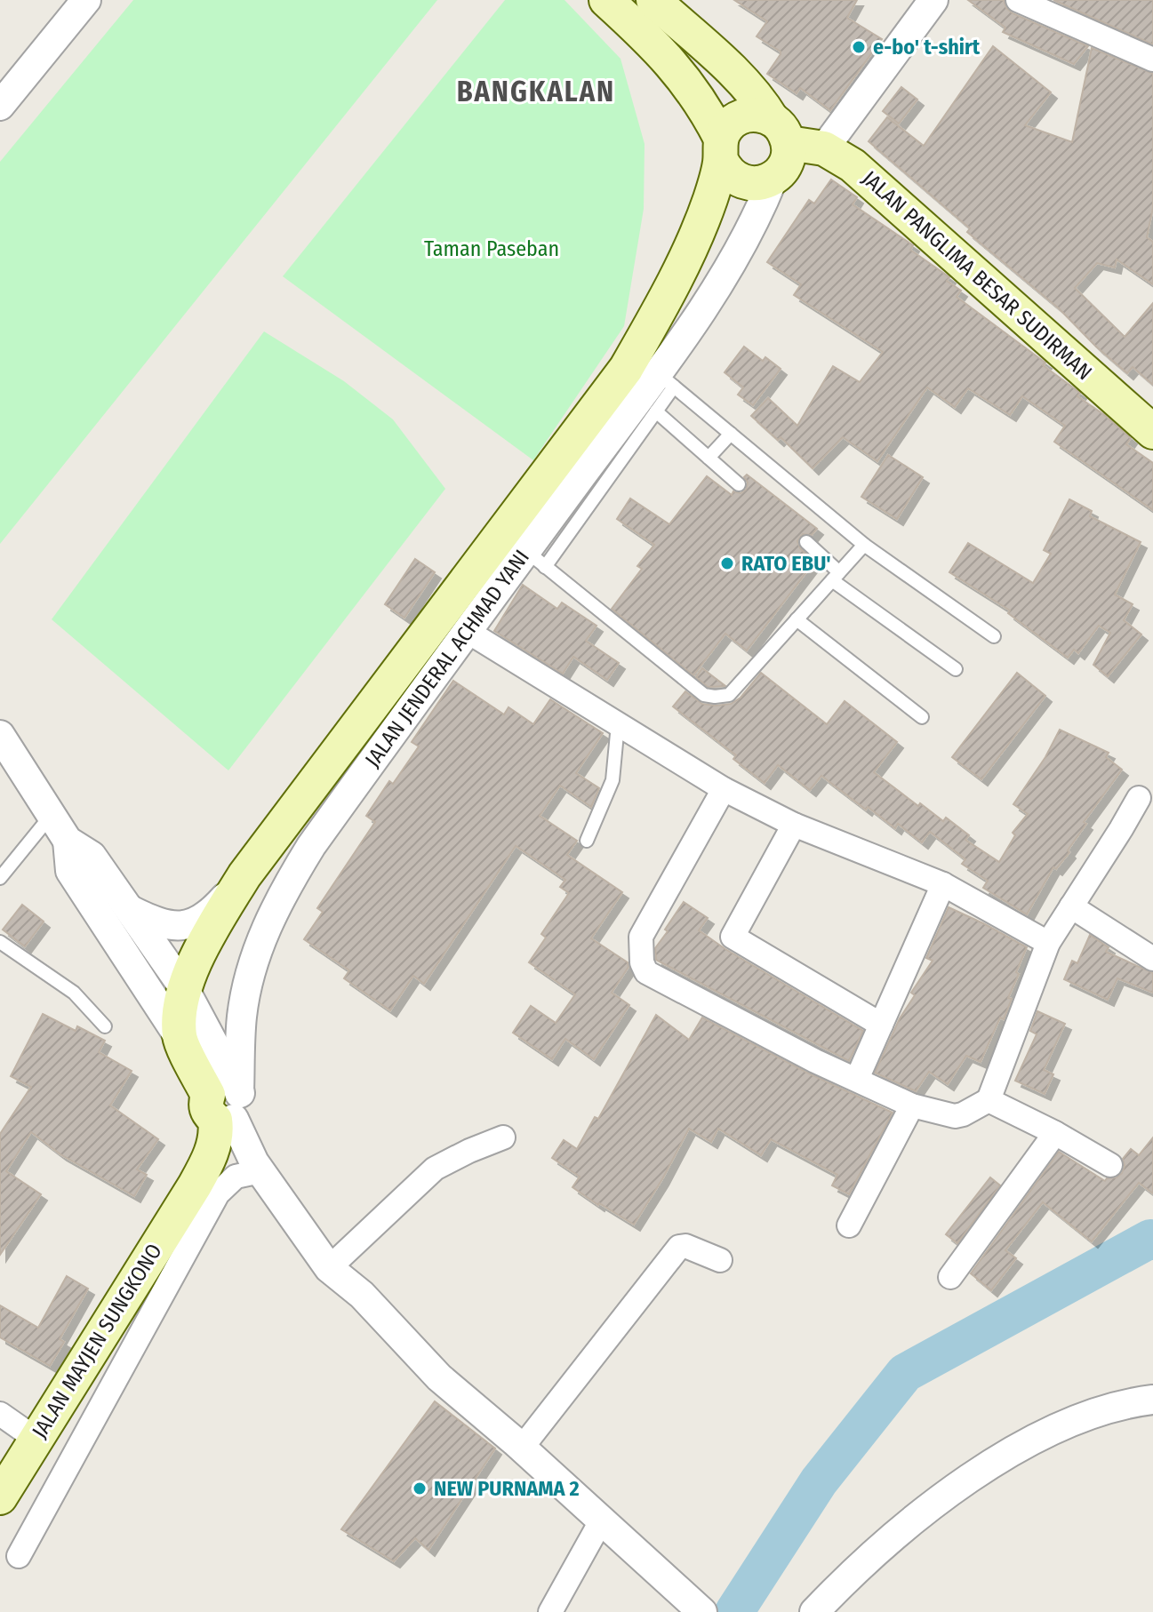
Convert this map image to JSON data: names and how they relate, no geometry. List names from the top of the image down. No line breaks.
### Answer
{"streets":{"main road":["JALAN PANGLIMA BESAR SUDIRMAN","JALAN JENDERAL ACHMAD YANI","JALAN MAYJEN SUNGKONO"]},"crossings":[["JALAN PANGLIMA BESAR SUDIRMAN","JALAN JENDERAL ACHMAD YANI"],["JALAN JENDERAL ACHMAD YANI","JALAN MAYJEN SUNGKONO"]],"districts":["BANGKALAN"],"parks":["Taman Paseban"],"places":["e-bo' t-shirt","RATO EBU'","NEW PURNAMA 2"]}
